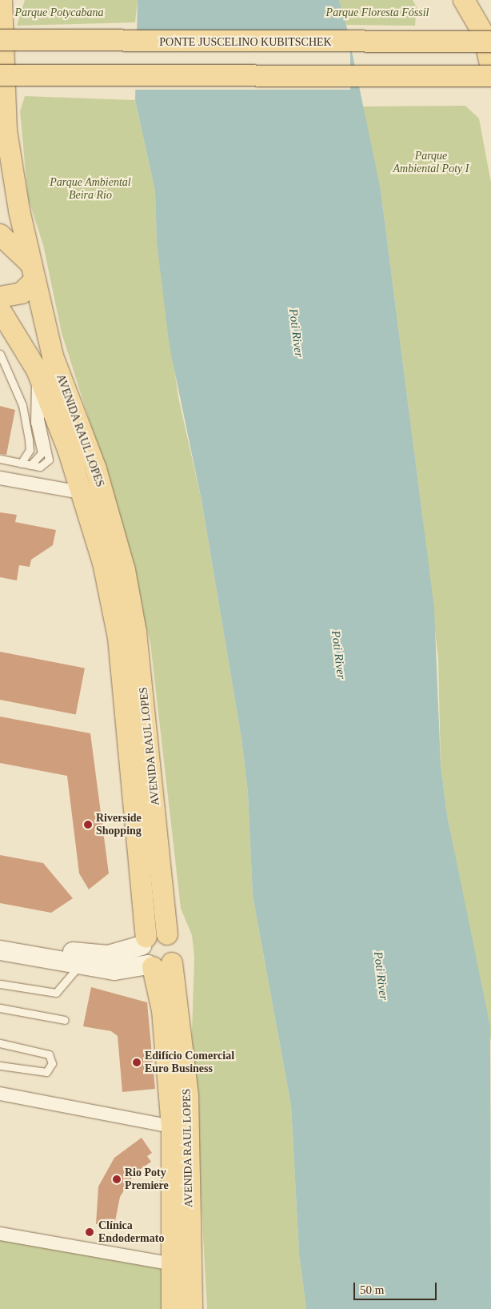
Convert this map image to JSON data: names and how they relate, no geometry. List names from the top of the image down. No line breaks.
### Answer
{"streets":{"main road":["PONTE JUSCELINO KUBITSCHEK","AVENIDA RAUL LOPES"]},"water":["Poti River"],"parks":["Parque Potycabana","Parque Floresta Fóssil","Parque Ambiental Poty I","Parque Ambiental Beira Rio"],"places":["Riverside Shopping","Edifício Comercial Euro Business","Rio Poty Premiere","Clínica Endodermato"],"scale_bar":"50 m"}
